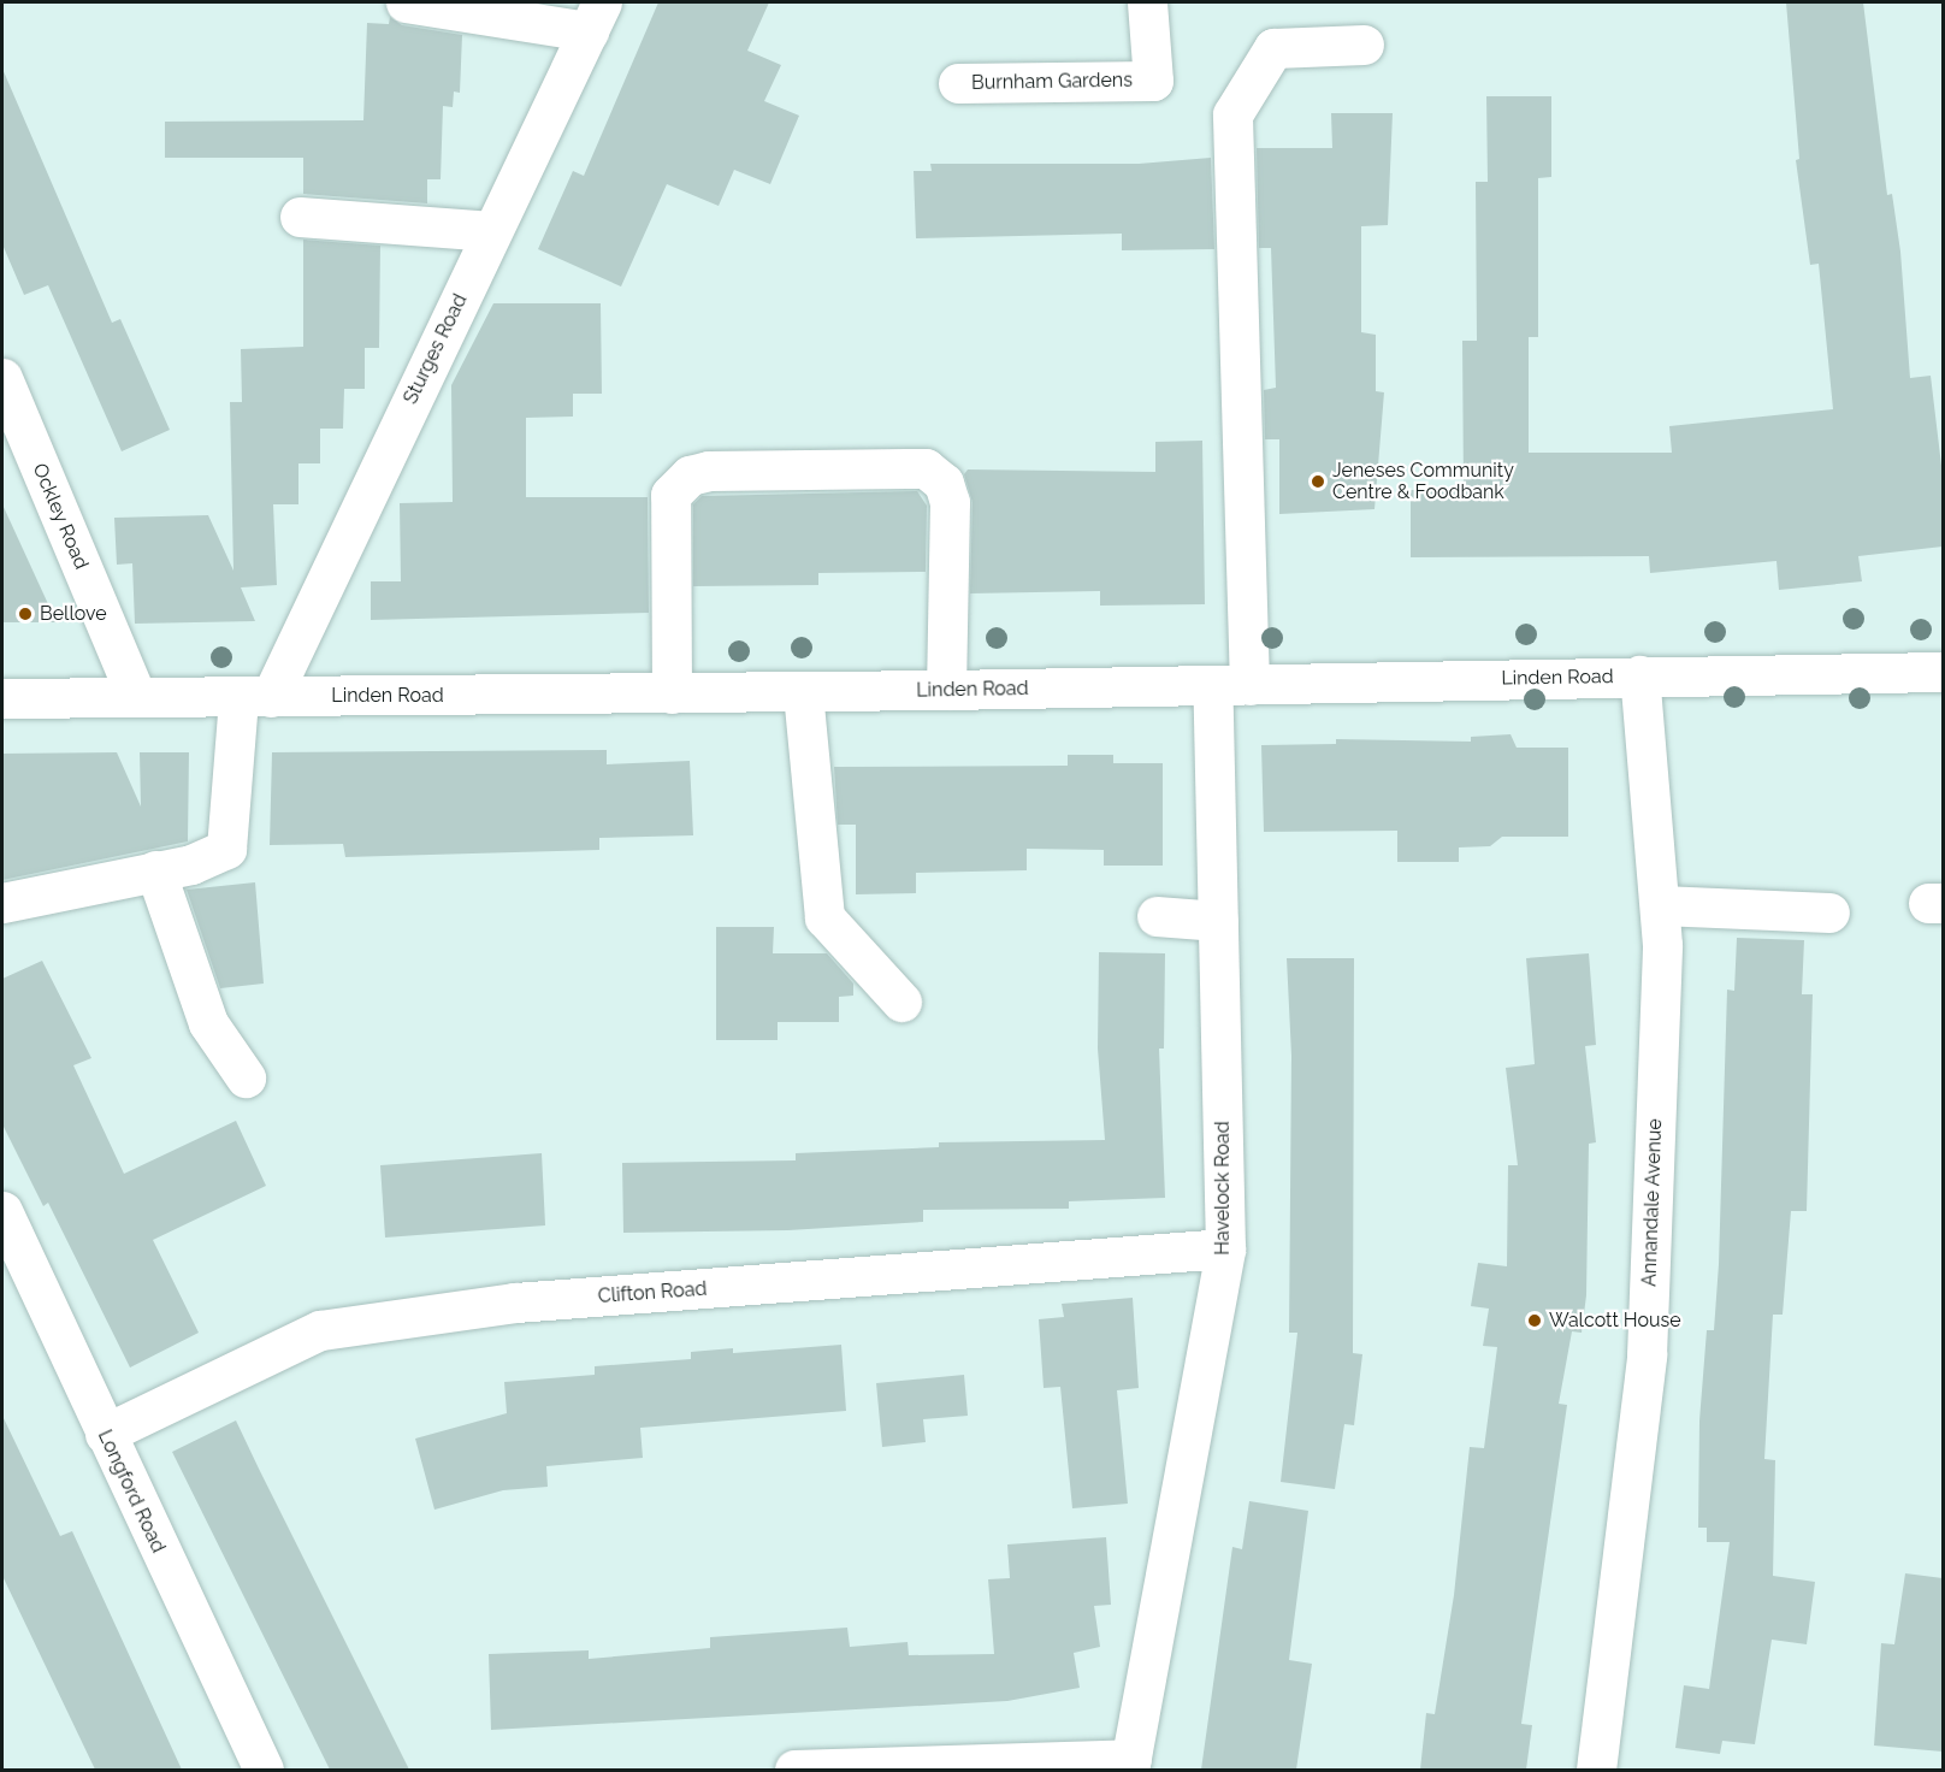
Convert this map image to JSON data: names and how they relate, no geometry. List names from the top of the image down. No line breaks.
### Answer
{"streets":{"street":["Burnham Gardens","Sturges Road","Ockley Road","Linden Road","Havelock Road","Annandale Avenue","Clifton Road","Longford Road"]},"crossings":[["Sturges Road","Linden Road"],["Ockley Road","Linden Road"],["Linden Road","Havelock Road"],["Linden Road","Annandale Avenue"],["Havelock Road","Clifton Road"],["Clifton Road","Longford Road"]],"places":["Jeneses Community Centre & Foodbank","Bellove","Walcott House"]}
